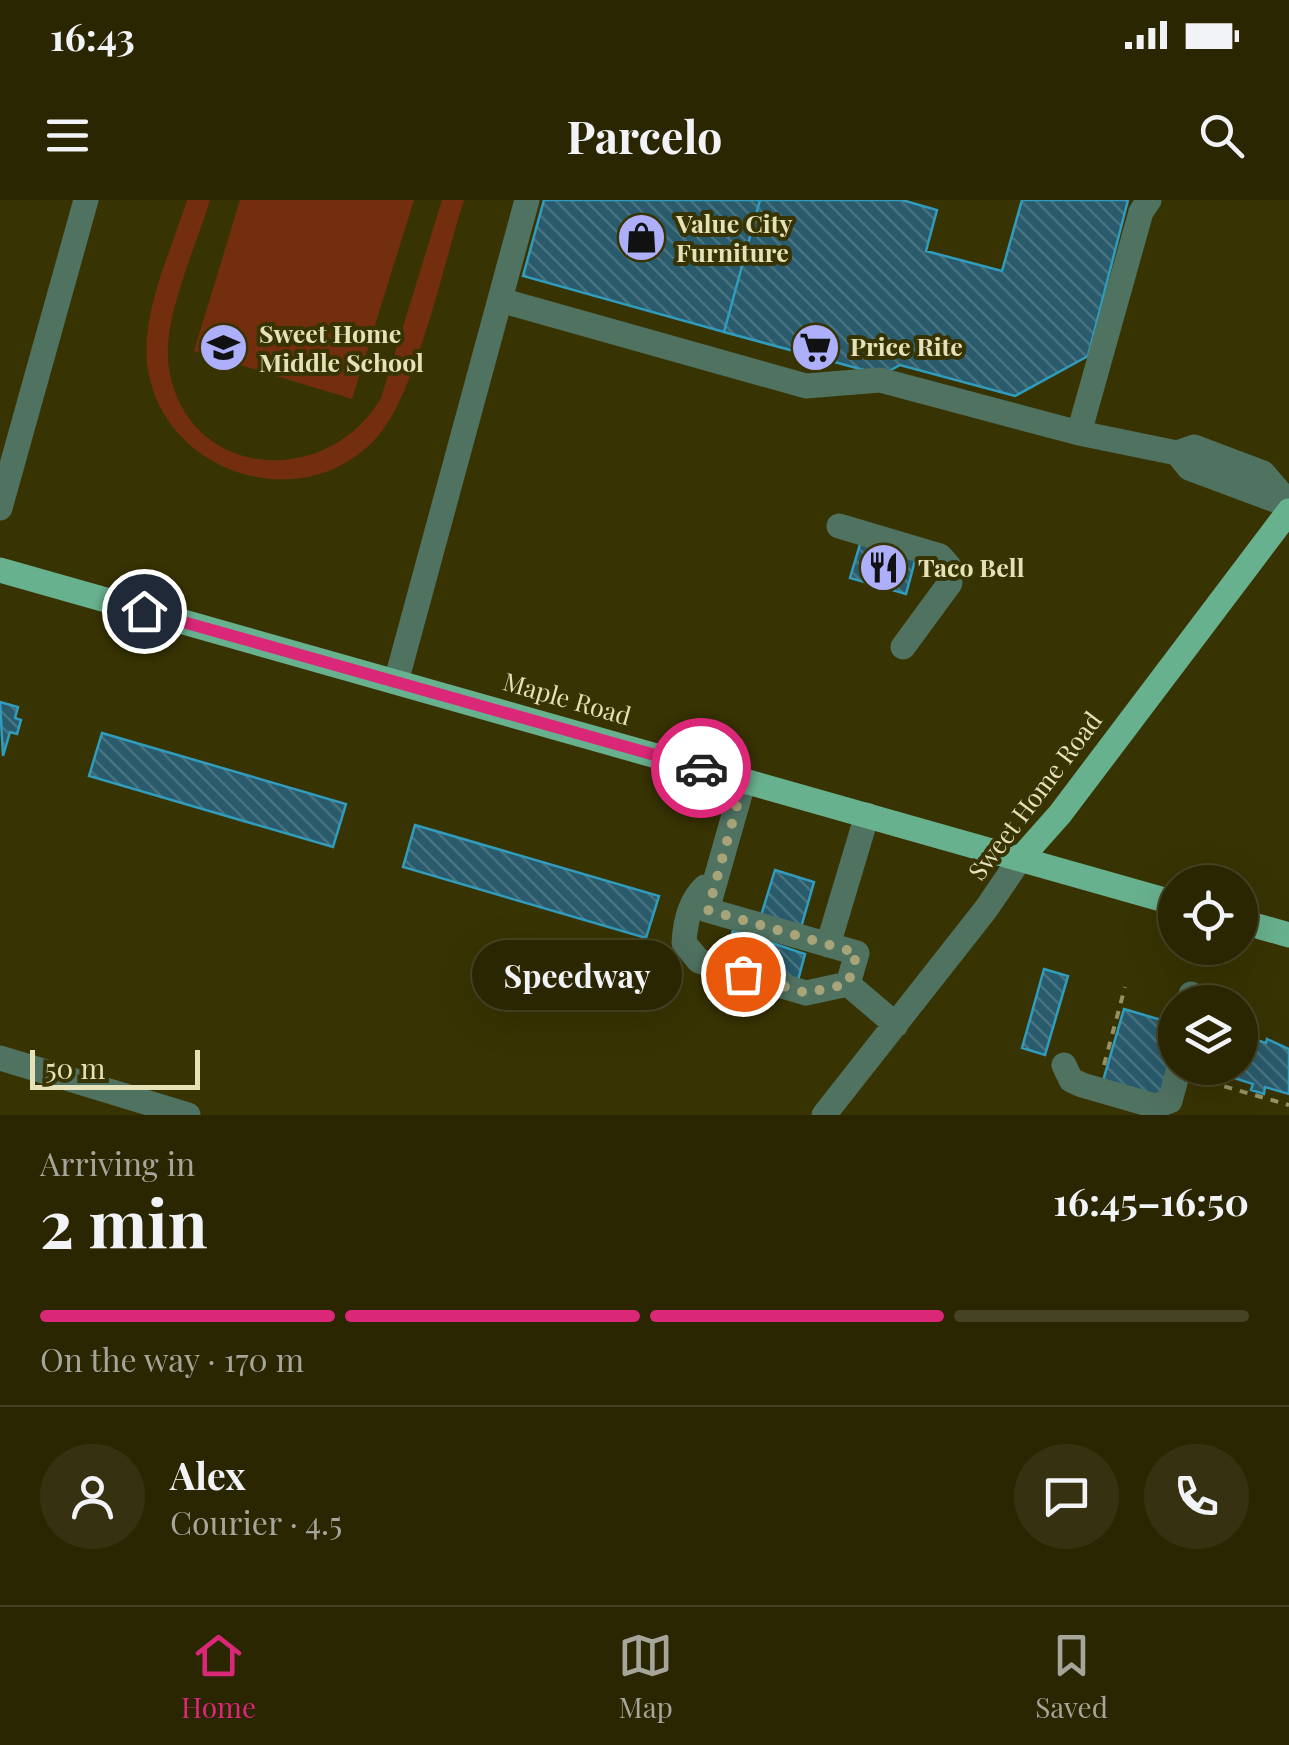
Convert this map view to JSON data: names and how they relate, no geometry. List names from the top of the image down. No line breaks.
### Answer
{"streets":{"main road":["Maple Road","Sweet Home Road"]},"crossings":[["Maple Road","Sweet Home Road"]],"places":{"shop":["Value City Furniture"],"supermarket":["Price Rite"],"school or university":["Sweet Home Middle School"],"restaurant":["Taco Bell"],"other":["Speedway"]},"scale_bar":"50 m","page":{"status":"16:43","header":"Parcelo","bubble":"Speedway","scale":"50 m","heading":["2 min","Arriving in","16:45–16:50"],"panel":["Alex","Courier · 4.5"],"bar":"On the way · 170 m","tabs":["Home","Map","Saved"]}}
